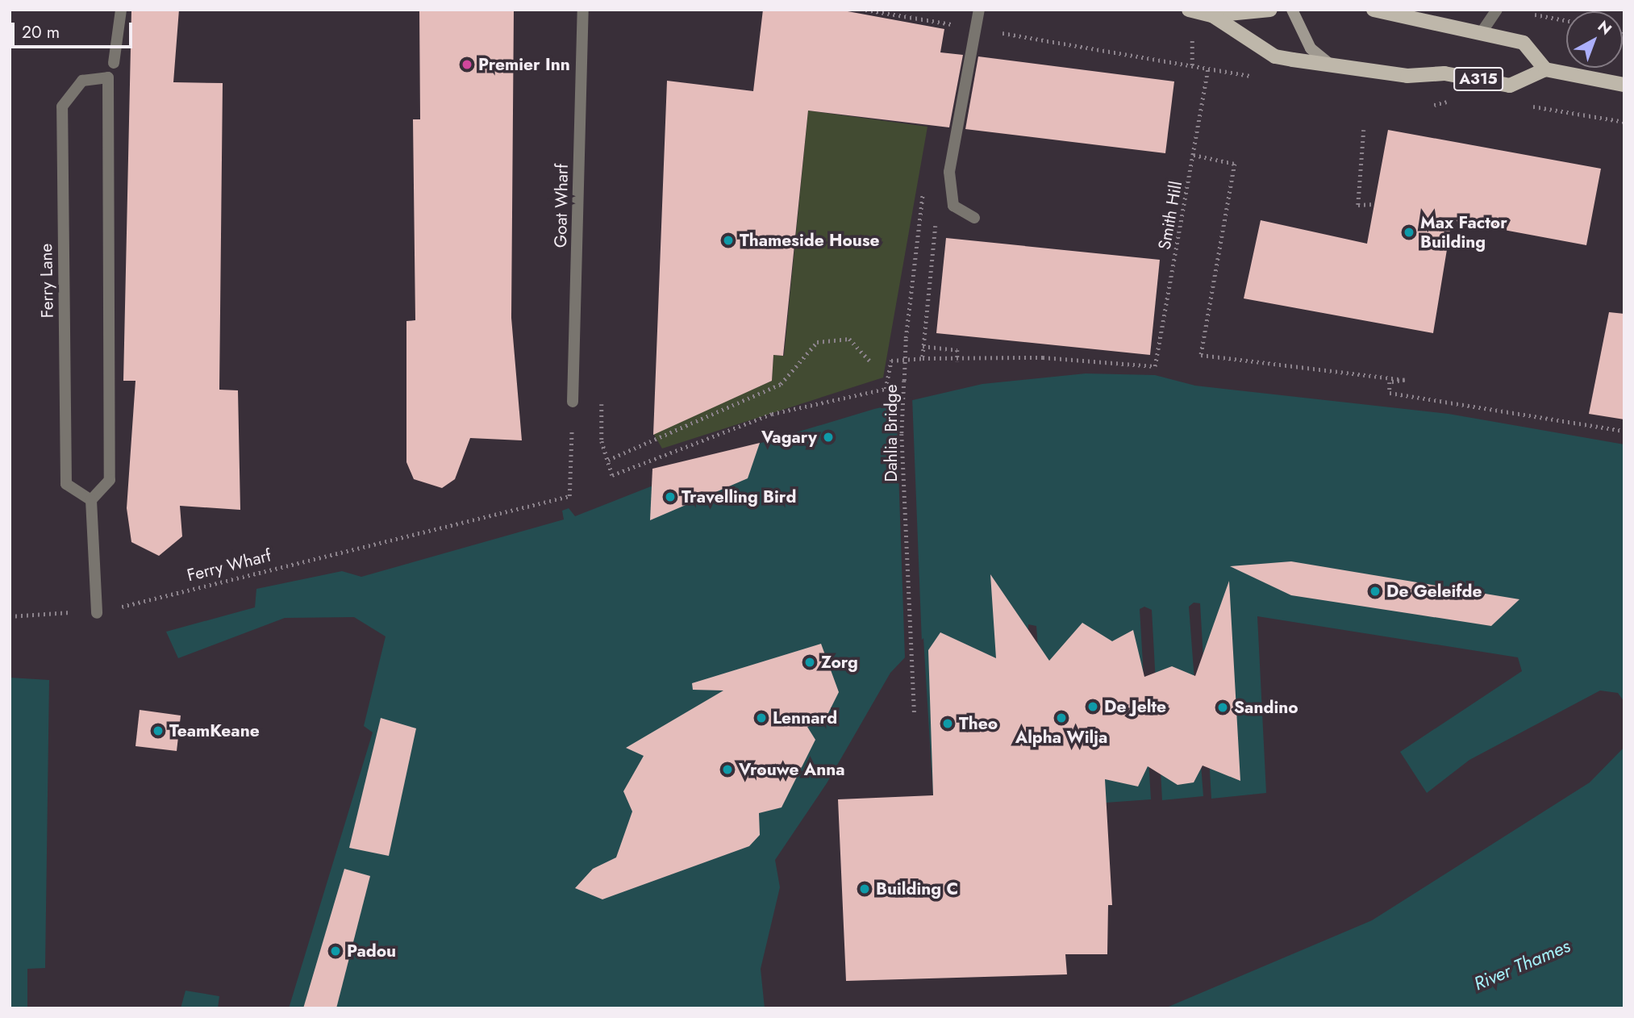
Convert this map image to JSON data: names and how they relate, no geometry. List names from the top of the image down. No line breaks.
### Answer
{"streets":{"main road":["A315"],"street":["Goat Wharf","Ferry Lane"],"path":["Smith Hill","Dahlia Bridge","Ferry Wharf"]},"crossings":[["Goat Wharf","Ferry Wharf"]],"water":["River Thames"],"places":["Premier Inn","Max Factor Building","Thameside House","Vagary","Travelling Bird","De Geleifde","Zorg","De Jelte","Sandino","Lennard","Alpha Wilja","Theo","TeamKeane","Vrouwe Anna","Building C","Padou"],"scale_bar":"20 m","north":"top right"}
